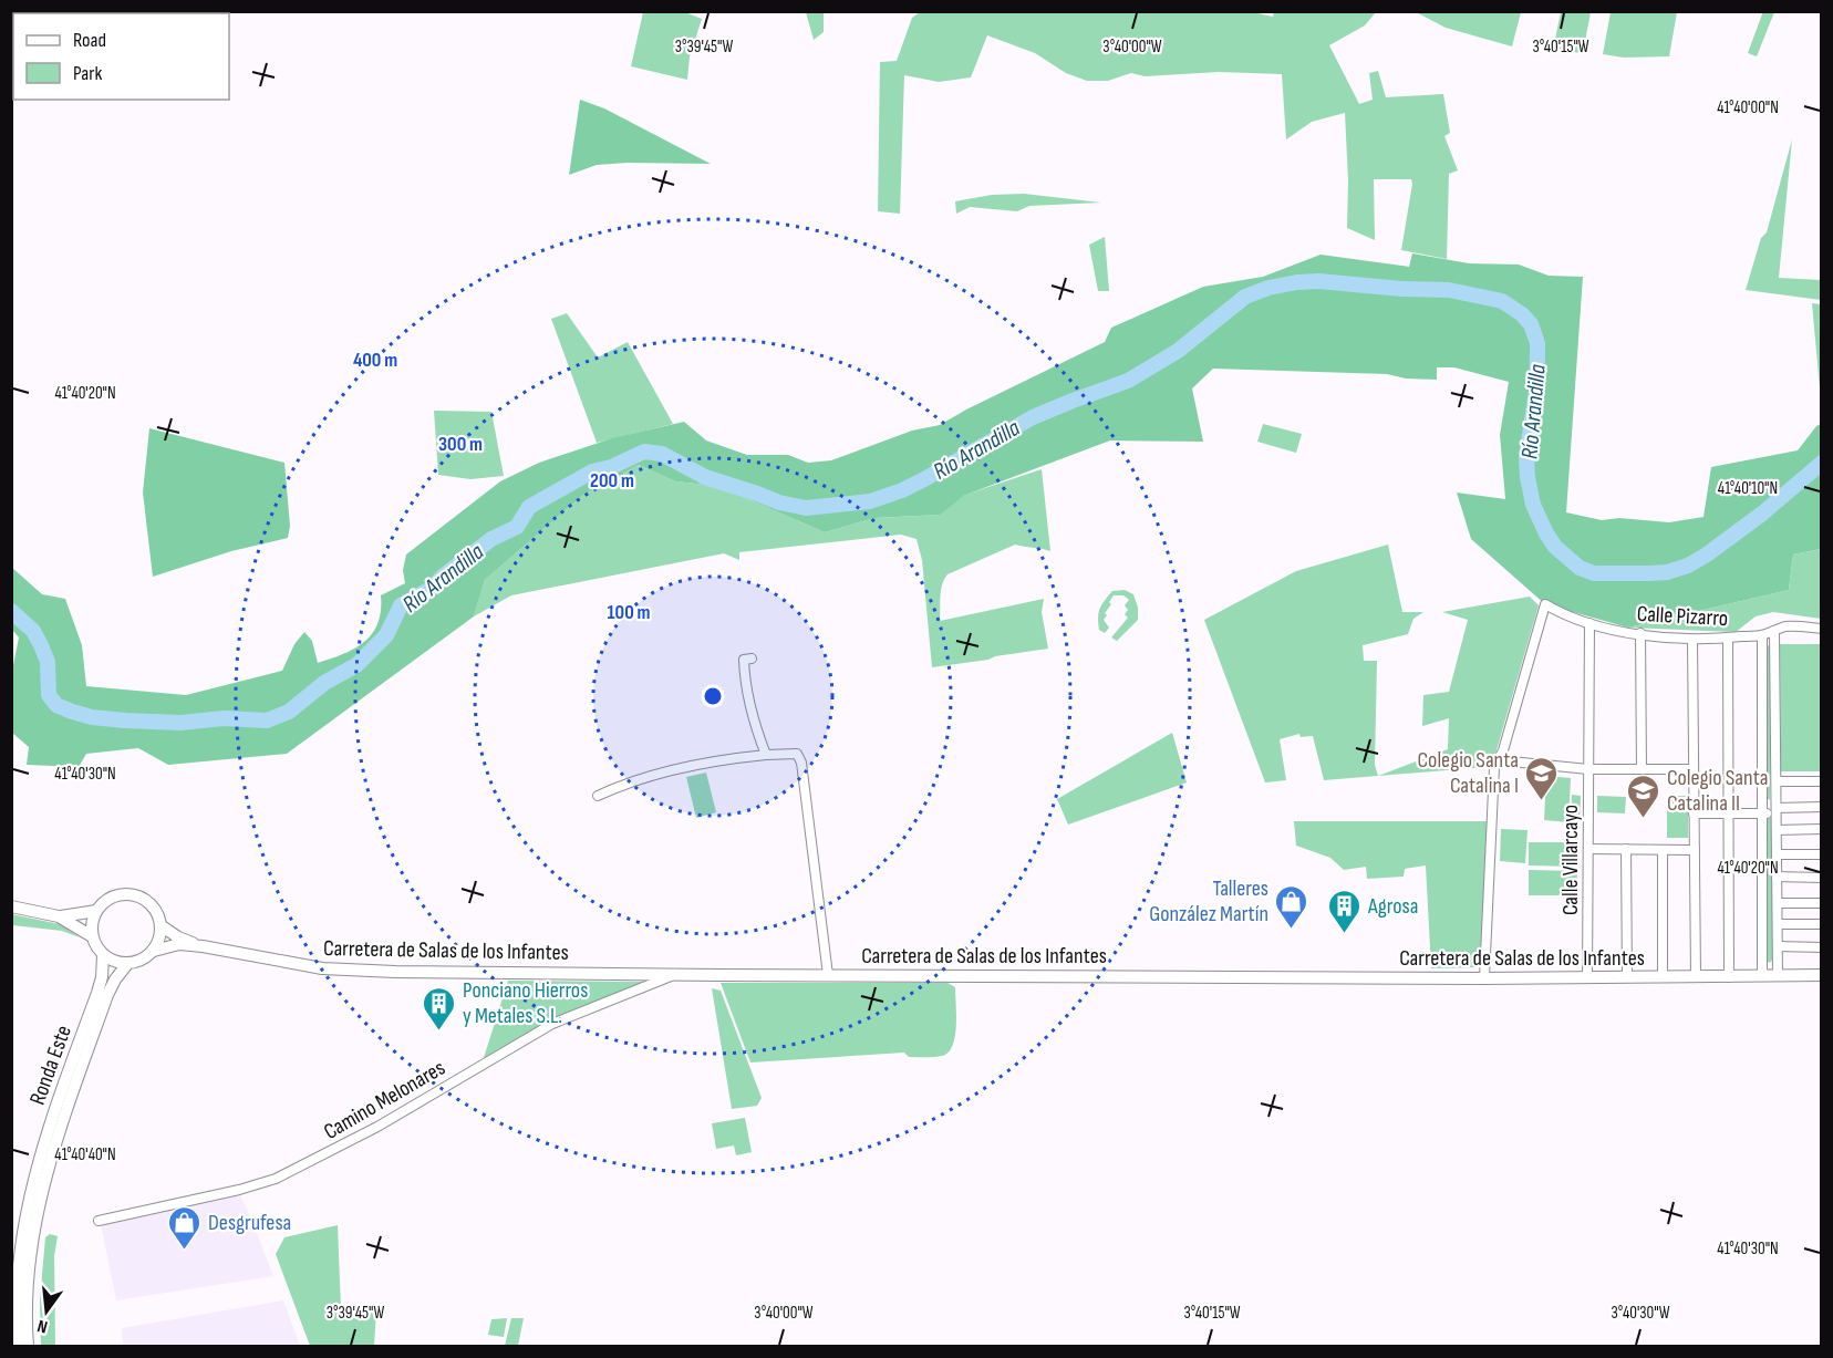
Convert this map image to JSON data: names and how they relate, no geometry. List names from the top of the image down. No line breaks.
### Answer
{"streets":{"main road":["Carretera de Salas de los Infantes","Ronda Este"],"street":["Calle Pizarro","Calle Villarcayo","Camino Melonares"]},"crossings":[["Calle Pizarro","Calle Villarcayo"],["Calle Villarcayo","Carretera de Salas de los Infantes"],["Carretera de Salas de los Infantes","Ronda Este"],["Carretera de Salas de los Infantes","Camino Melonares"]],"water":["Río Arandilla"],"places":{"school or university":["Colegio Santa Catalina I","Colegio Santa Catalina II"],"shop":["Talleres González Martín","Desgrufesa"],"building":["Agrosa","Ponciano Hierros y Metales S.L."]},"legend":["Road","Park"],"north":"bottom","coordinates":["3°39'45\"W","3°40'00\"W","3°40'15\"W","41°40'00\"N","41°40'20\"N","41°40'10\"N","41°40'30\"N","41°40'40\"N","3°40'30\"W"],"rings":["400 m","300 m","200 m","100 m"]}
